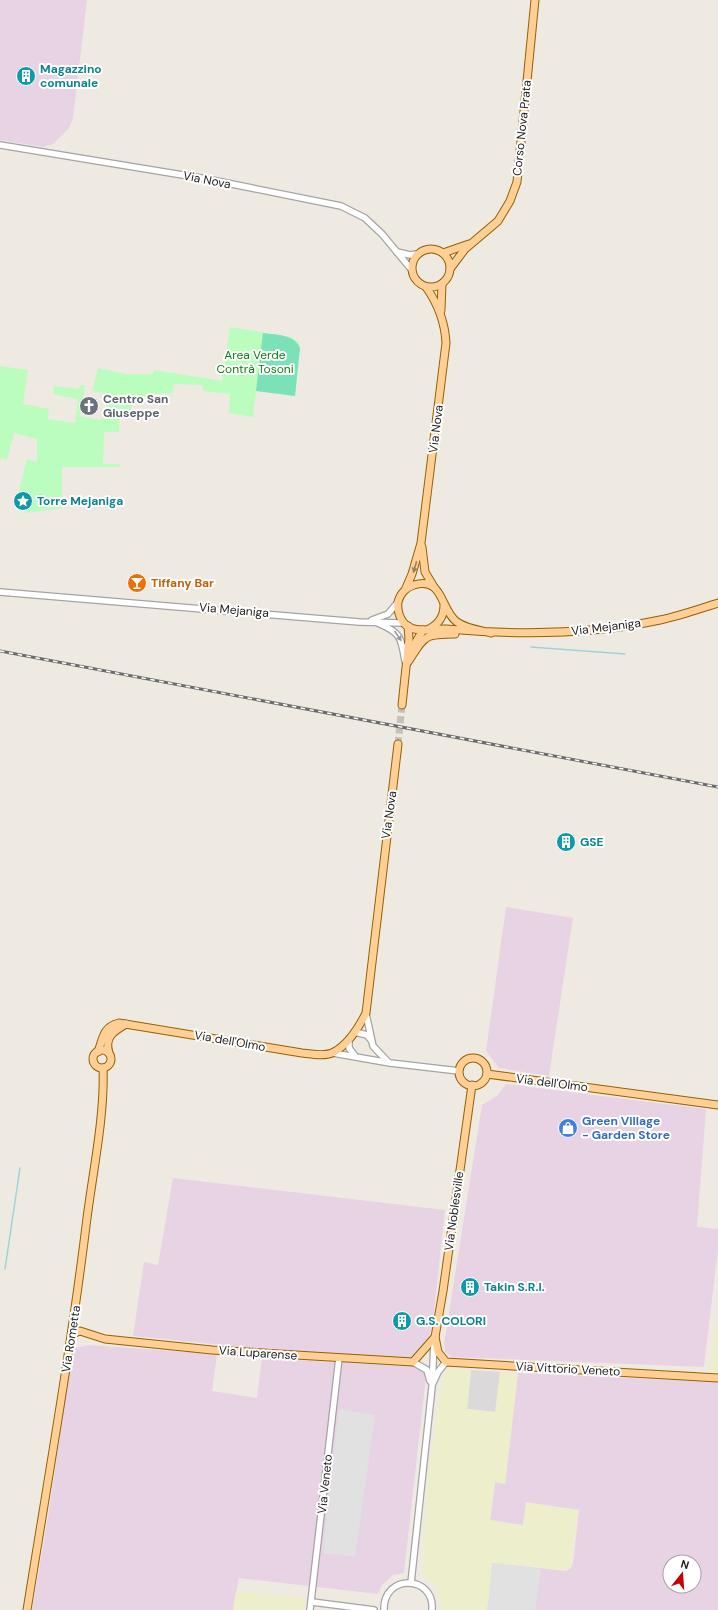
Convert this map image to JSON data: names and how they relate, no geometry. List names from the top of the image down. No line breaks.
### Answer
{"streets":{"main road":["Corso Nova Prata","Via Nova","Via Mejaniga","Via dell'Olmo","Via Noblesville","Via Rometta","Via Luparense","Via Vittorio Veneto"],"street":["Via Veneto"]},"crossings":[["Corso Nova Prata","Via Nova"],["Via Nova","Via Mejaniga"],["Via dell'Olmo","Via Noblesville"],["Via dell'Olmo","Via Rometta"],["Via Noblesville","Via Vittorio Veneto"],["Via Rometta","Via Luparense"],["Via Luparense","Via Veneto"]],"parks":["Area Verde Contrà Tosoni"],"places":{"building":["Magazzino comunale","GSE","Takin S.R.l.","G.S. COLORI"],"church":["Centro San Giuseppe"],"place":["Torre Mejaniga"],"bar":["Tiffany Bar"],"shop":["Green Village - Garden Store"]},"north":"top"}
